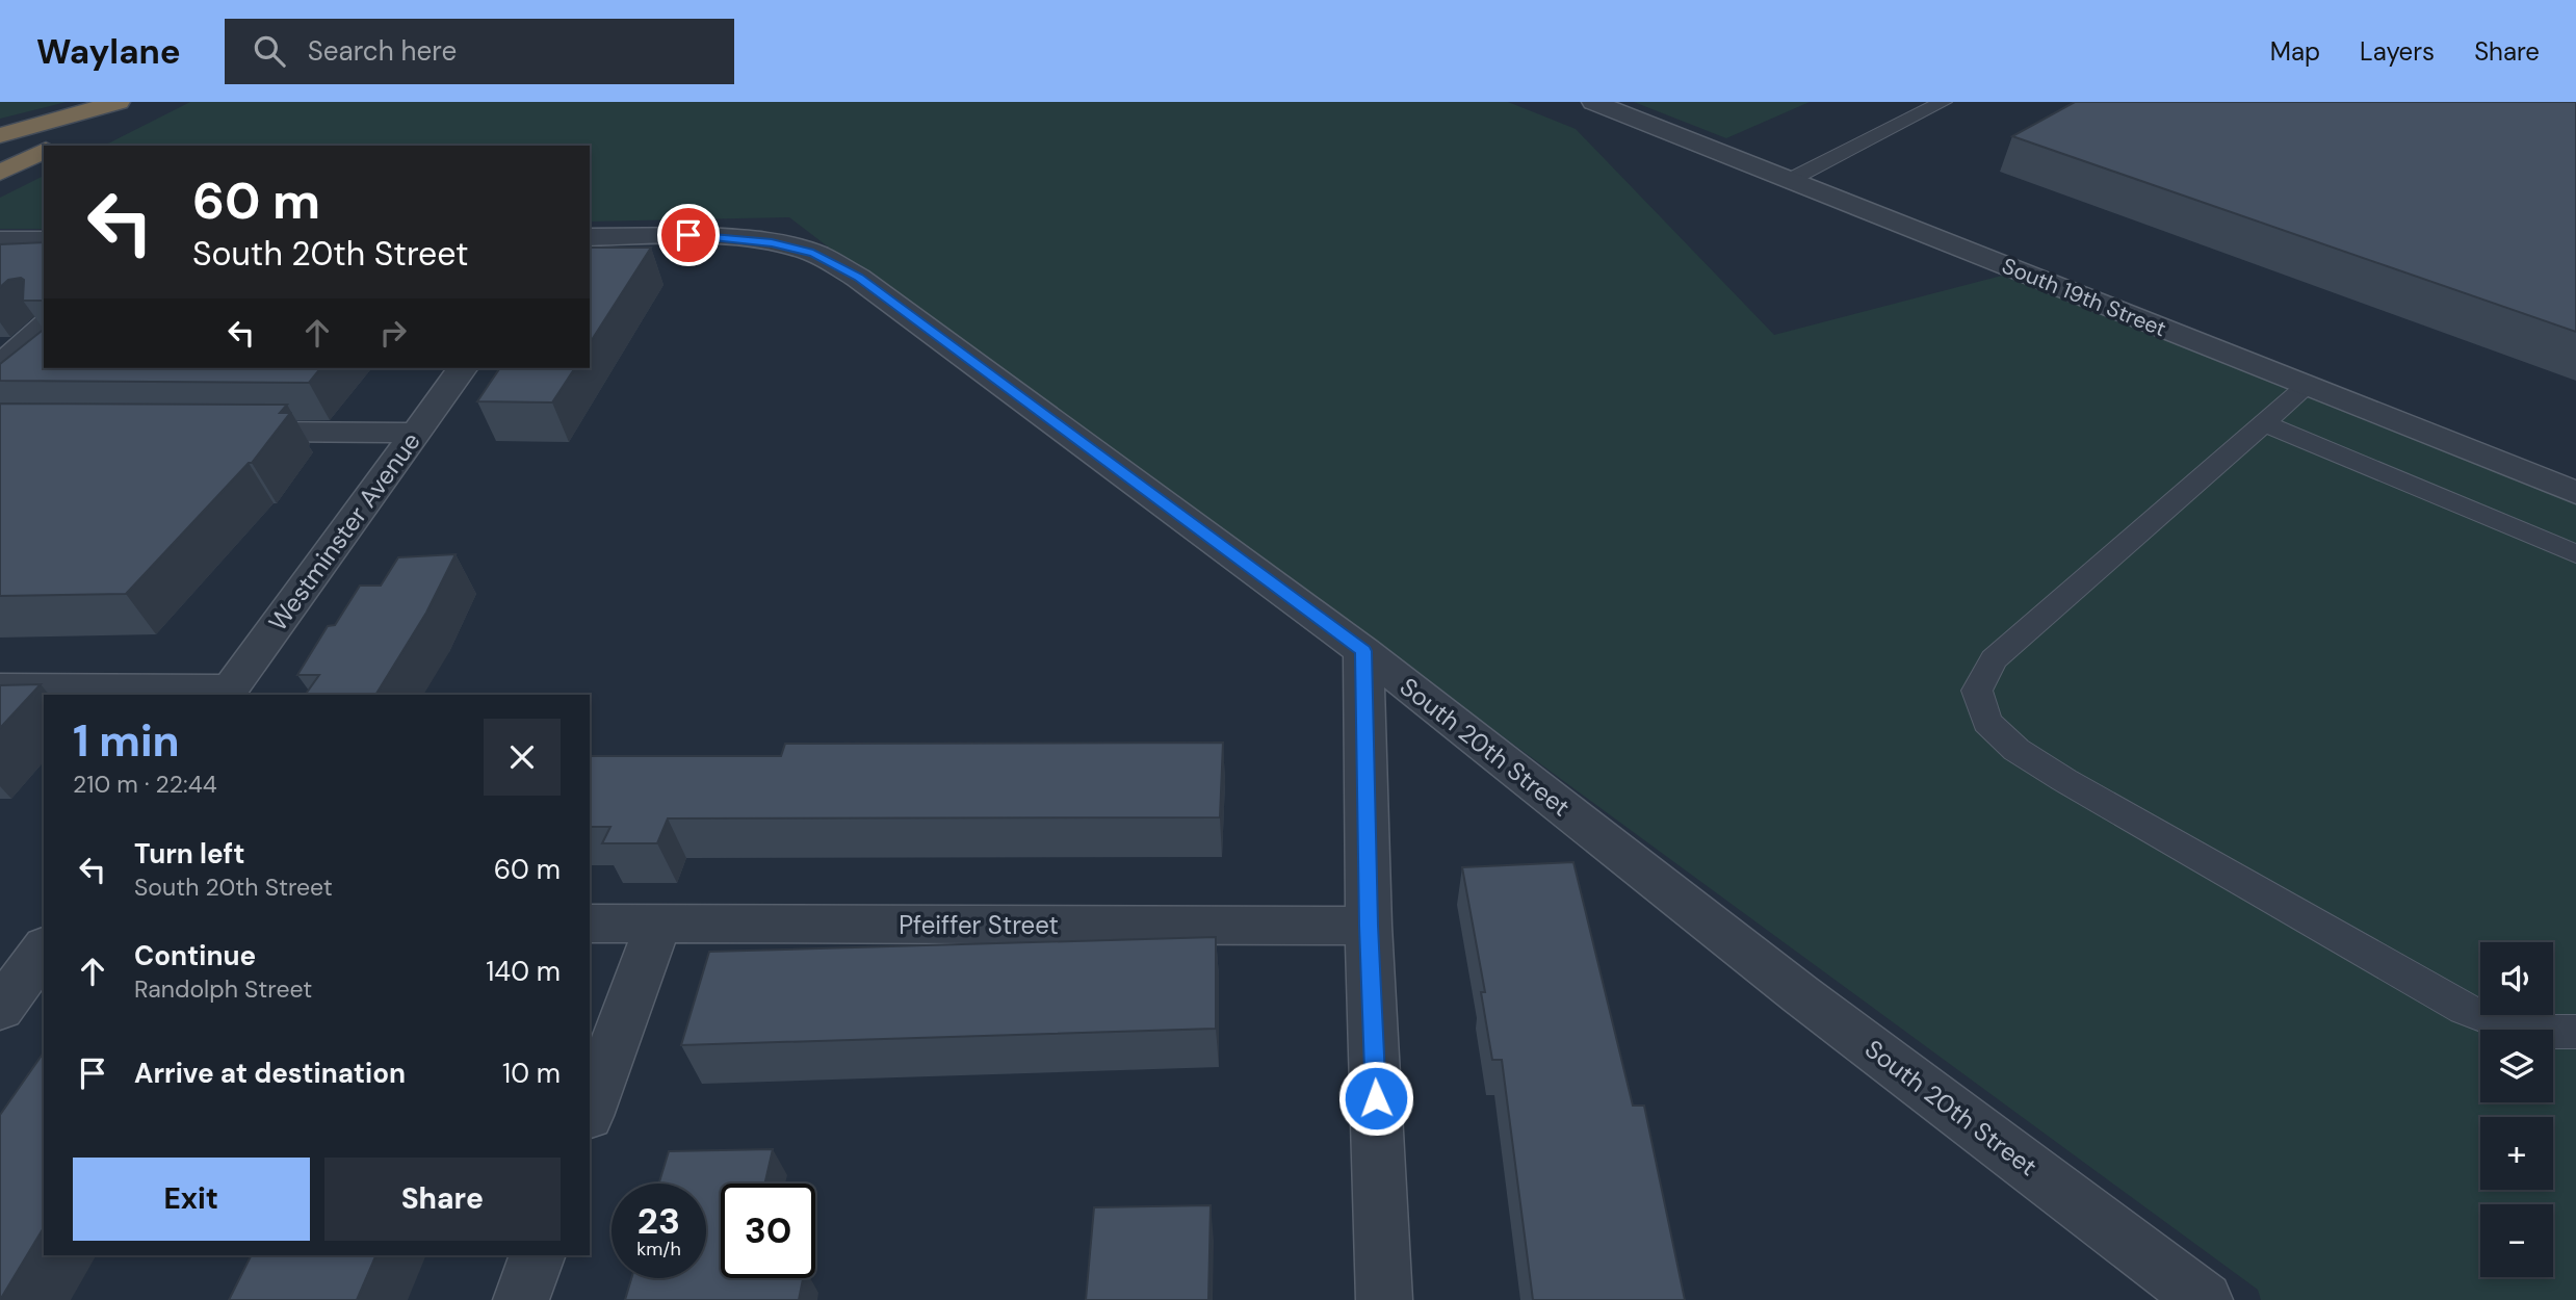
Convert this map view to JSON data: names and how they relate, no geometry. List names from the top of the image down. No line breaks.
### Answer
{"streets":{"street":["South 19th Street","Westminster Avenue","South 20th Street","Pfeiffer Street"]},"page":{"header":"Waylane","search":"Search here","nav":["Map","Layers","Share"],"turn":["60 m","South 20th Street"],"heading":["1 min","210 m · 22:44"],"list":[{"name":"Turn left","note":"South 20th Street","value":"60 m"},{"name":"Continue","note":"Randolph Street","value":"140 m"},{"name":"Arrive at destination","value":"10 m"}],"map_buttons":["+","−"],"buttons":["Exit","Share"],"speed":"23 km/h","limit":"30"}}
